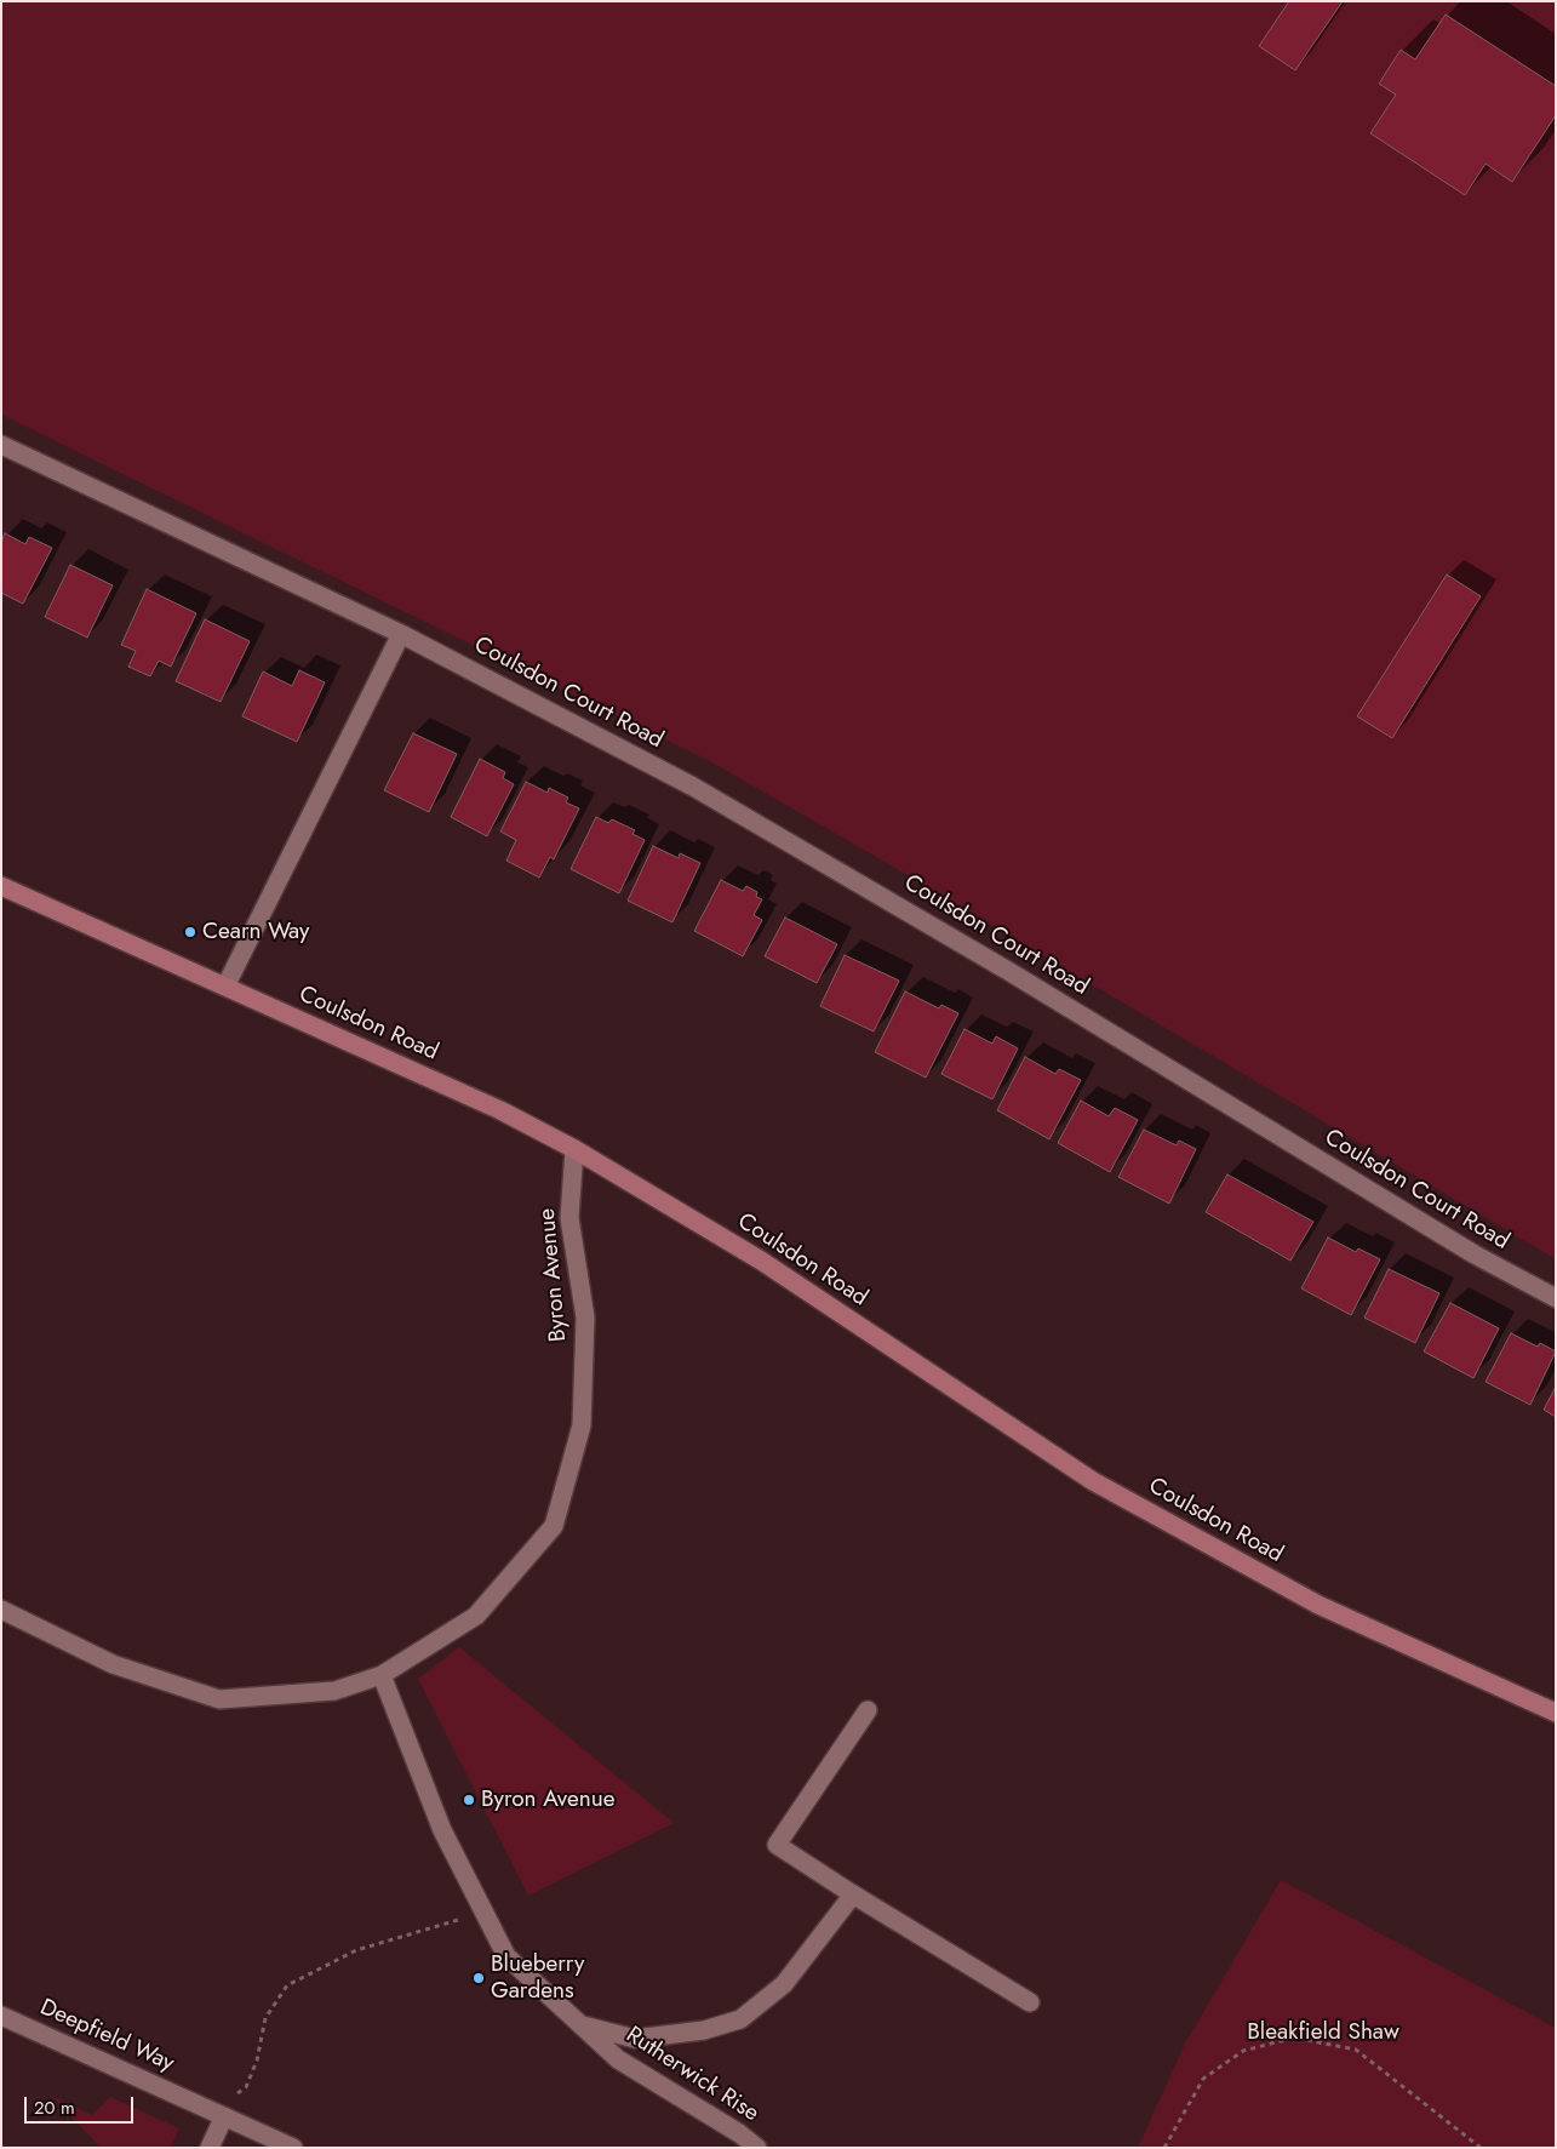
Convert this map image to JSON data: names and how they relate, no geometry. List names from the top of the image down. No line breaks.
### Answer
{"streets":{"main road":["Coulsdon Road"],"street":["Coulsdon Court Road","Byron Avenue","Deepfield Way","Rutherwick Rise"]},"crossings":[["Coulsdon Road","Byron Avenue"],["Byron Avenue","Rutherwick Rise"]],"parks":["Bleakfield Shaw"],"places":["Cearn Way","Byron Avenue","Blueberry Gardens"],"scale_bar":"20 m"}
